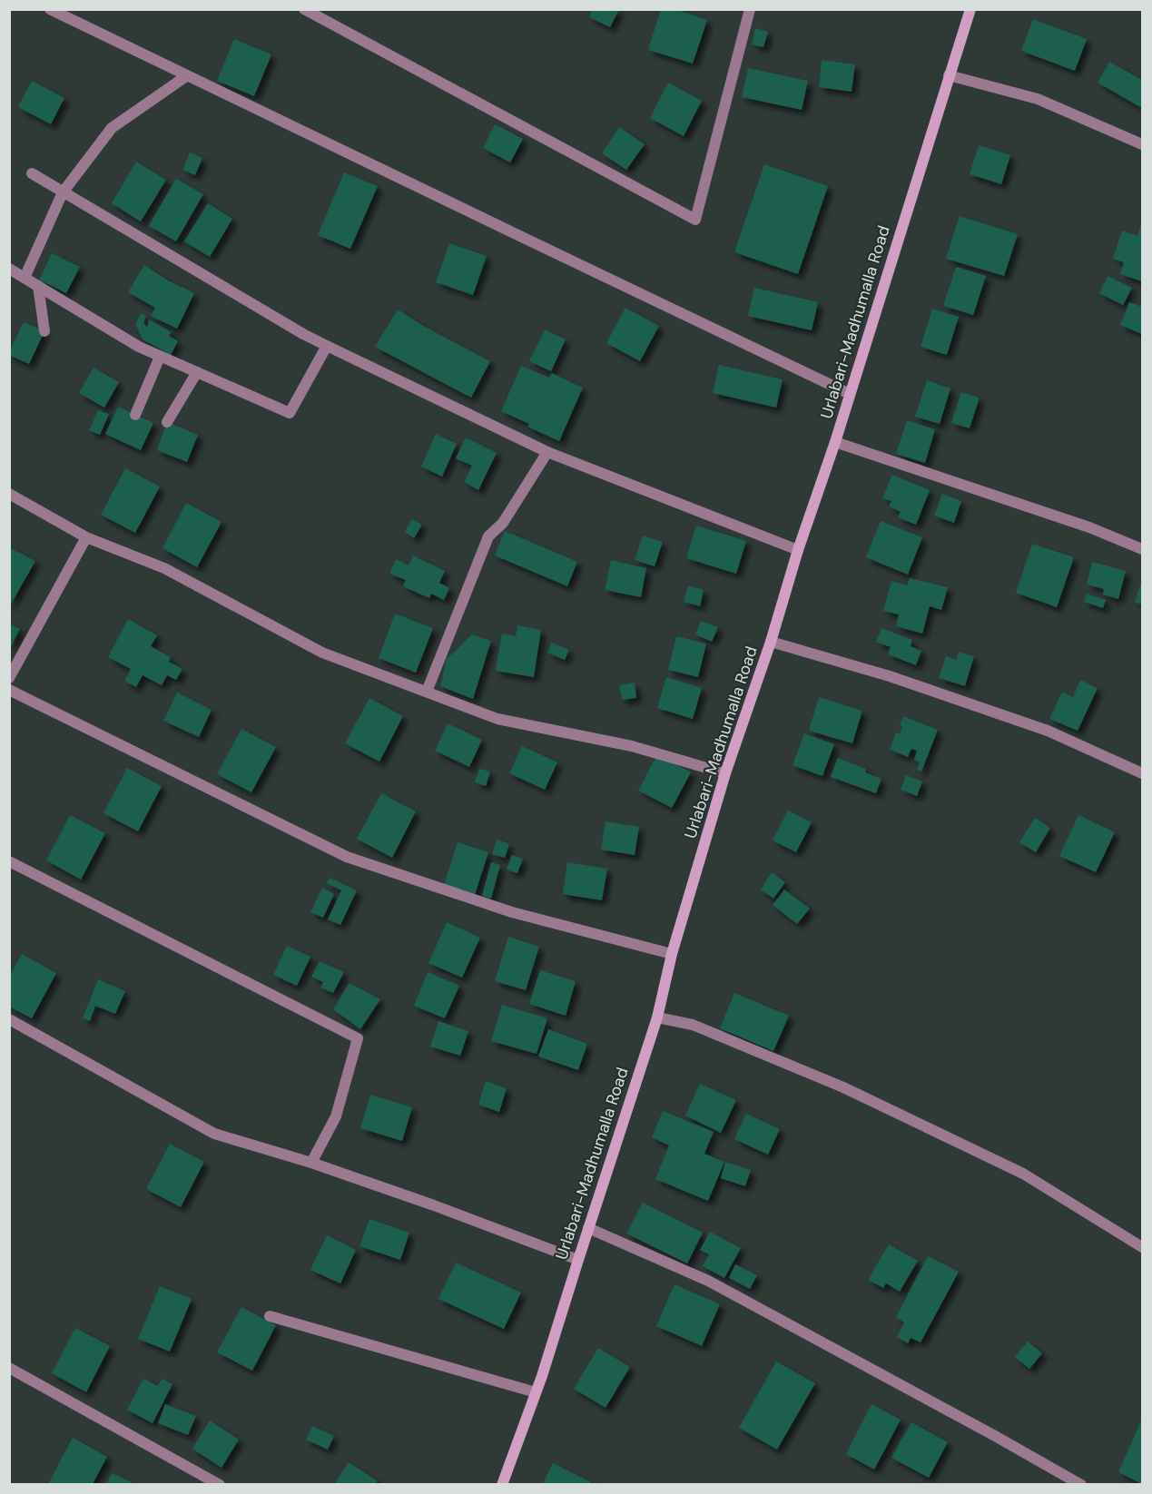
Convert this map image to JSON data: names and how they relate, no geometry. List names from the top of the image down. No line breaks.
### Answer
{"streets":{"main road":["Urlabari-Madhumalla Road"]}}
